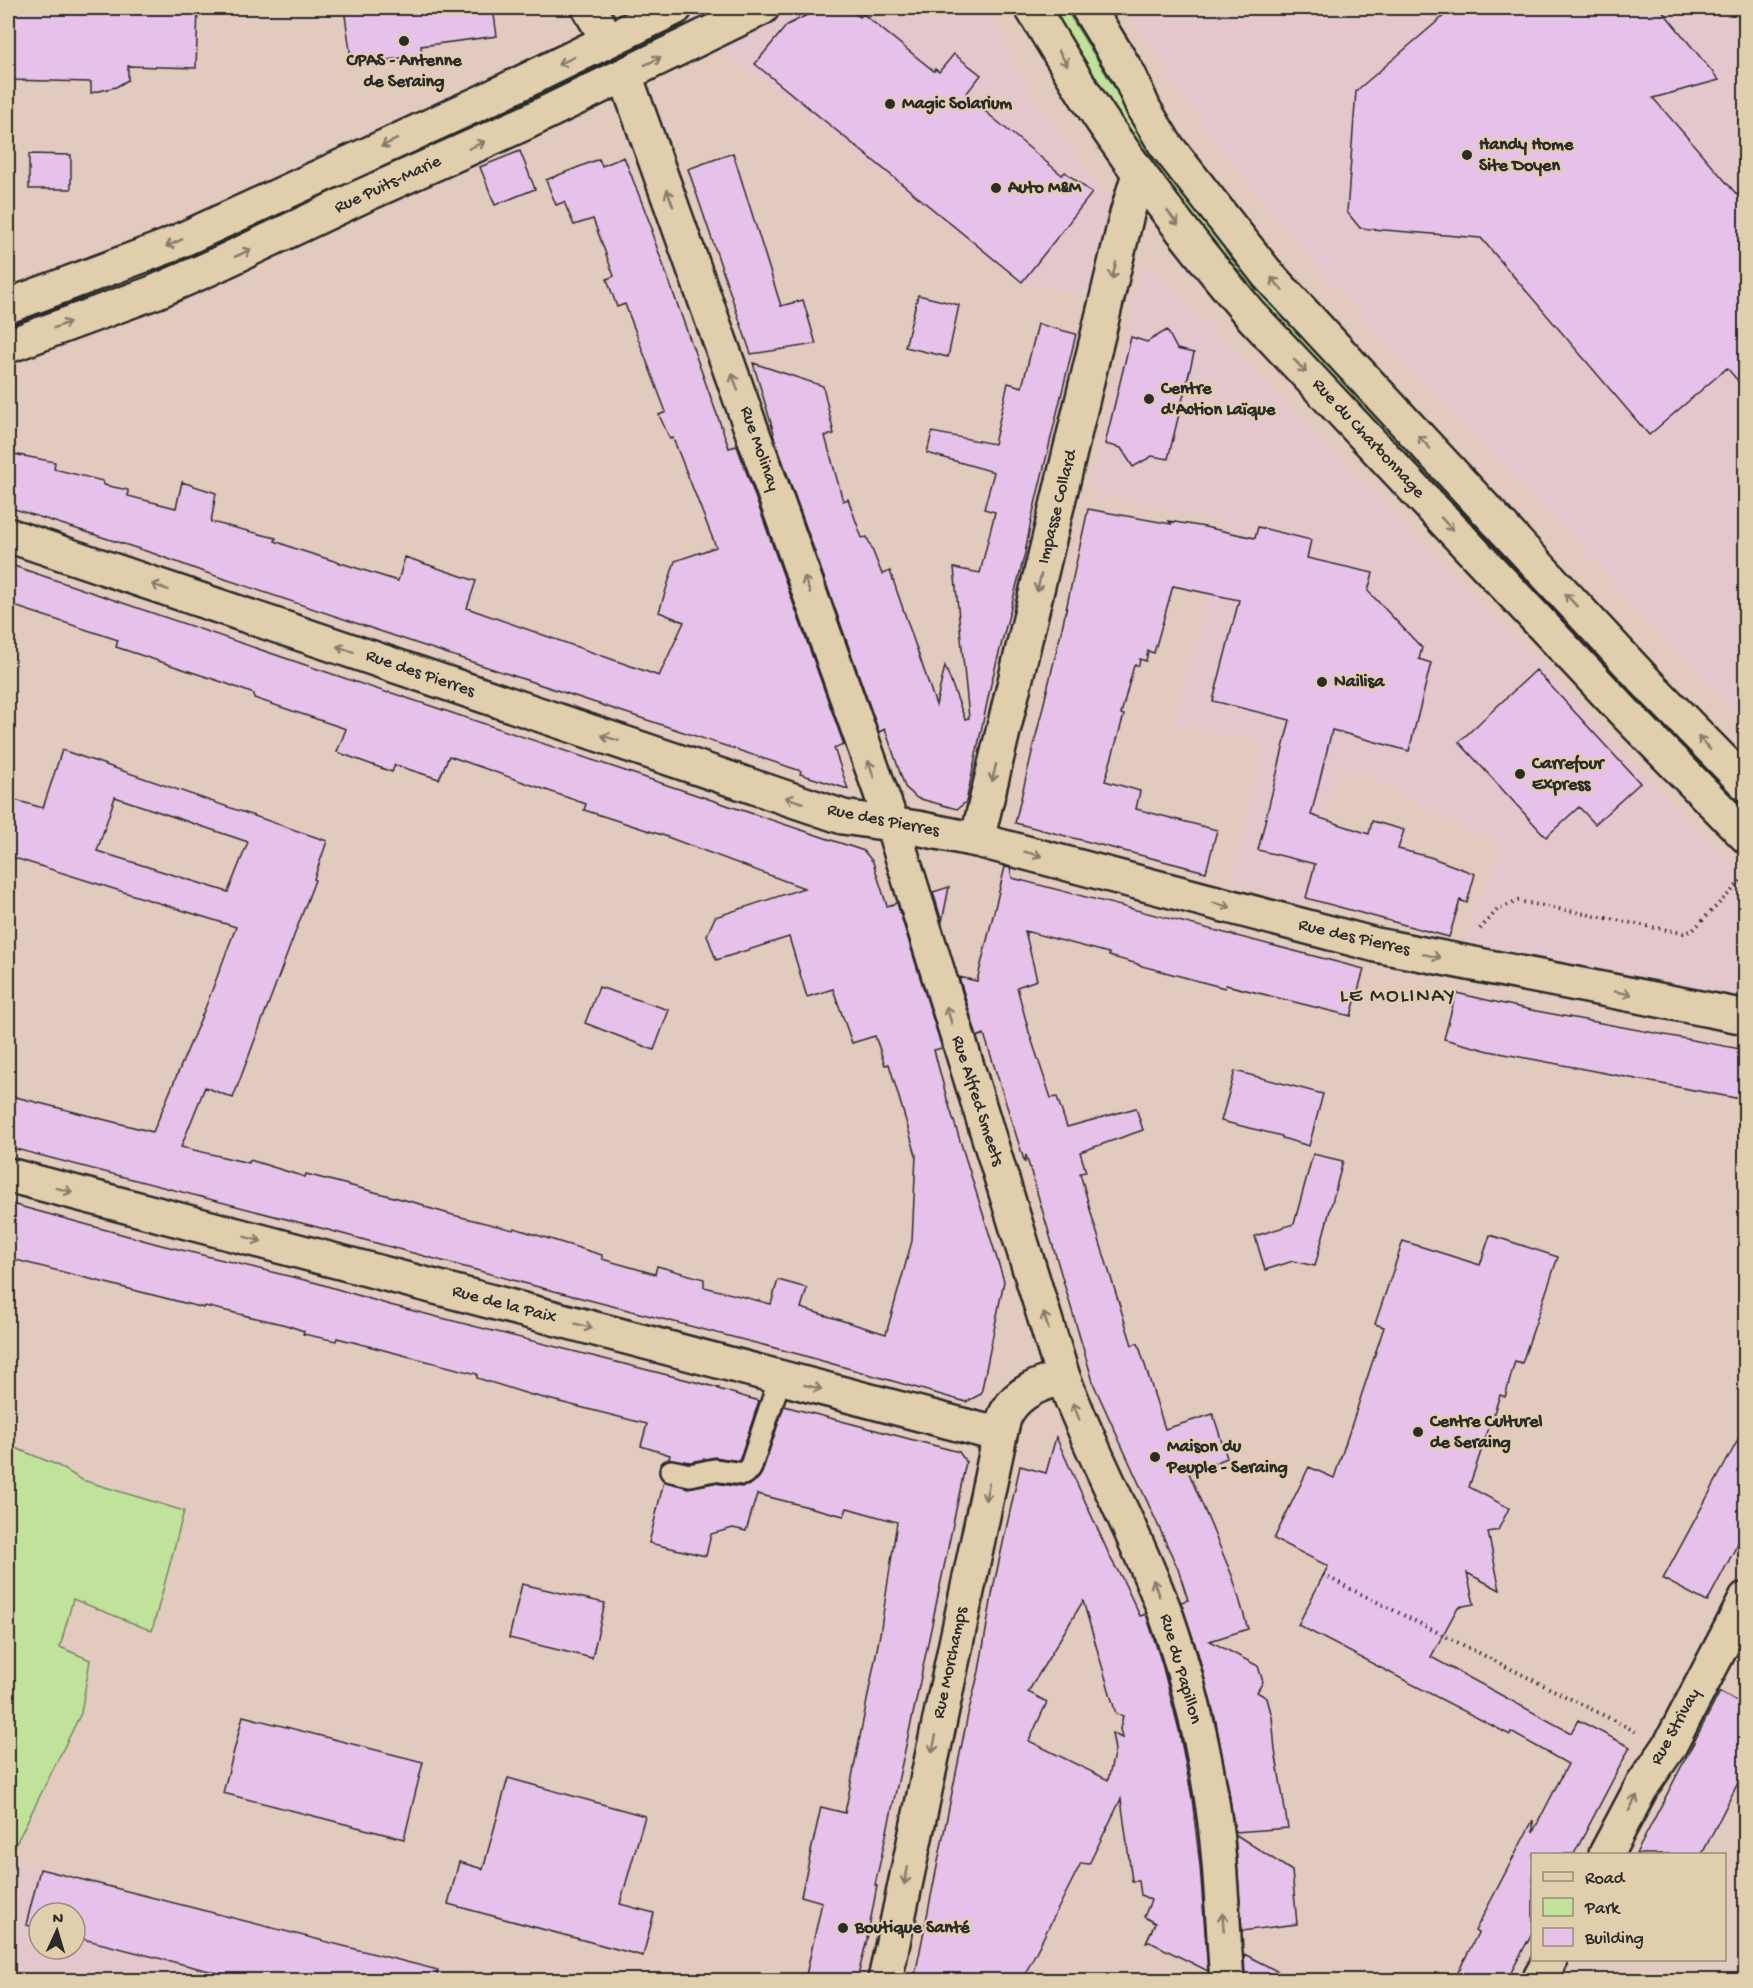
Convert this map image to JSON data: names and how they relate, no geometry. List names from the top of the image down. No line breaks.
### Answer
{"streets":{"street":["Rue Puits-Marie","Rue du Charbonnage","Rue Molinay","Impasse Collard","Rue des Pierres","Rue Alfred Smeets","Rue de la Paix","Rue Morchamps","Rue du Papillon","Rue Strivay"]},"crossings":[["Rue Puits-Marie","Rue Molinay"],["Rue du Charbonnage","Impasse Collard"],["Rue Molinay","Rue des Pierres"],["Rue Molinay","Rue Alfred Smeets"],["Impasse Collard","Rue des Pierres"],["Rue des Pierres","Rue Alfred Smeets"],["Rue Alfred Smeets","Rue Morchamps"],["Rue Alfred Smeets","Rue du Papillon"],["Rue de la Paix","Rue Morchamps"],["Rue Morchamps","Rue du Papillon"]],"one_way":["Rue Molinay","Impasse Collard","Rue Alfred Smeets","Rue de la Paix","Rue Morchamps","Rue du Papillon","Rue Strivay"],"districts":["LE MOLINAY"],"places":["CPAS - Antenne de Seraing","Magic Solarium","Handy Home Site Doyen","Auto M&M","Centre d'Action Laïque","Nailisa","Carrefour Express","Centre Culturel de Seraing","Maison du Peuple - Seraing","Boutique Santé"],"legend":["Road","Park","Building"],"north":"top"}
